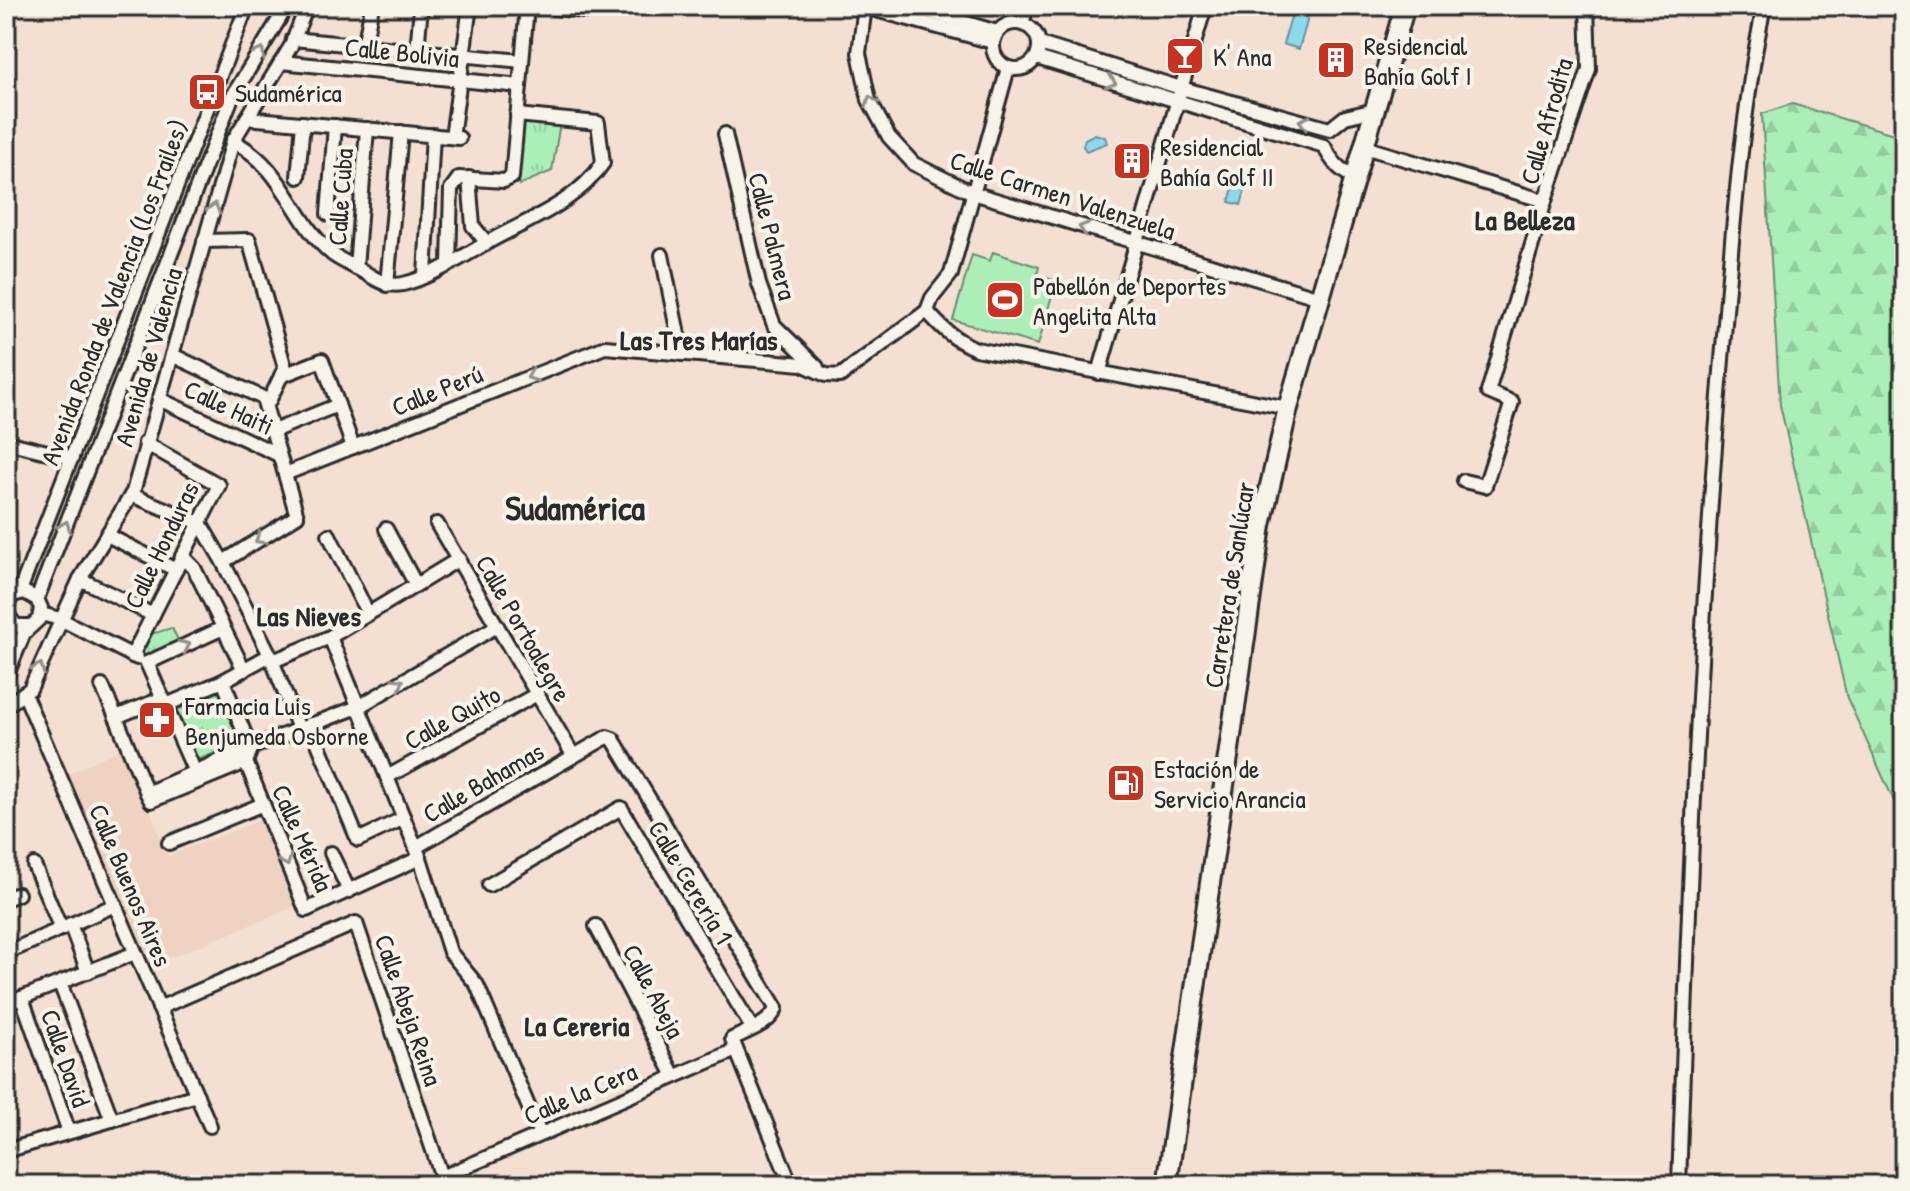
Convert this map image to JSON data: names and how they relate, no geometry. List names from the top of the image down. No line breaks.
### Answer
{"streets":{"main road":["Carretera de Sanlúcar"],"street":["Calle Bolivia","Calle Afrodita","Calle Carmen Valenzuela","Calle Cuba","Calle Palmera","Avenida Ronda de Valencia (Los Frailes)","Avenida de Valencia","Calle Perú","Calle Haiti","Calle Honduras","Calle Portoalegre","Calle Quito","Calle Bahamas","Calle Mérida","Calle Cerería 1","Calle Buenos Aires","Calle Abeja","Calle Abeja Reina","Calle David","Calle la Cera"]},"crossings":[["Calle Bolivia","Avenida de Valencia"],["Calle Carmen Valenzuela","Carretera de Sanlúcar"],["Avenida de Valencia","Calle Haiti"],["Avenida de Valencia","Calle Honduras"],["Avenida de Valencia","Calle Buenos Aires"],["Calle Portoalegre","Calle Quito"],["Calle Portoalegre","Calle Bahamas"],["Calle Bahamas","Calle Mérida"],["Calle Bahamas","Calle Cerería 1"],["Calle Buenos Aires","Calle Abeja Reina"],["Calle Abeja","Calle la Cera"],["Calle Abeja Reina","Calle la Cera"]],"one_way":["Calle Carmen Valenzuela","Calle Perú"],"districts":["La Belleza","Las Tres Marías","Sudamérica","Las Nieves","La Cereria"],"places":{"bar":["K' Ana"],"building":["Residencial Bahía Golf I","Residencial Bahía Golf II"],"bus stop":["Sudamérica"],"sports":["Pabellón de Deportes Angelita Alta"],"pharmacy":["Farmacia Luis Benjumeda Osborne"],"fuel station":["Estación de Servicio Arancia"]}}
